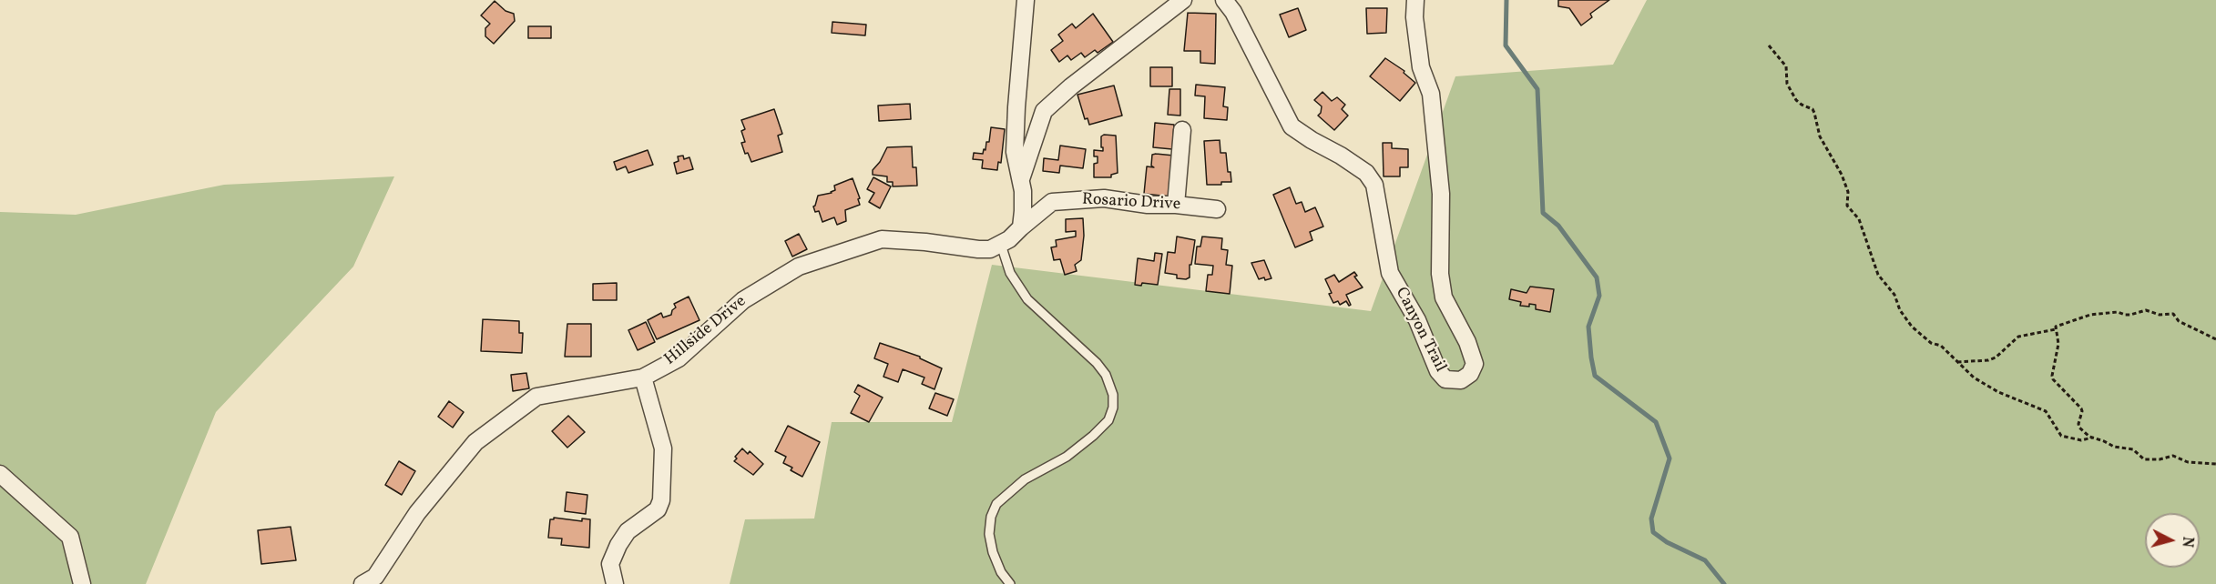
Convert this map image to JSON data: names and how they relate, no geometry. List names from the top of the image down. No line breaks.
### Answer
{"streets":{"street":["Rosario Drive","Canyon Trail","Hillside Drive"]},"north":"right"}
